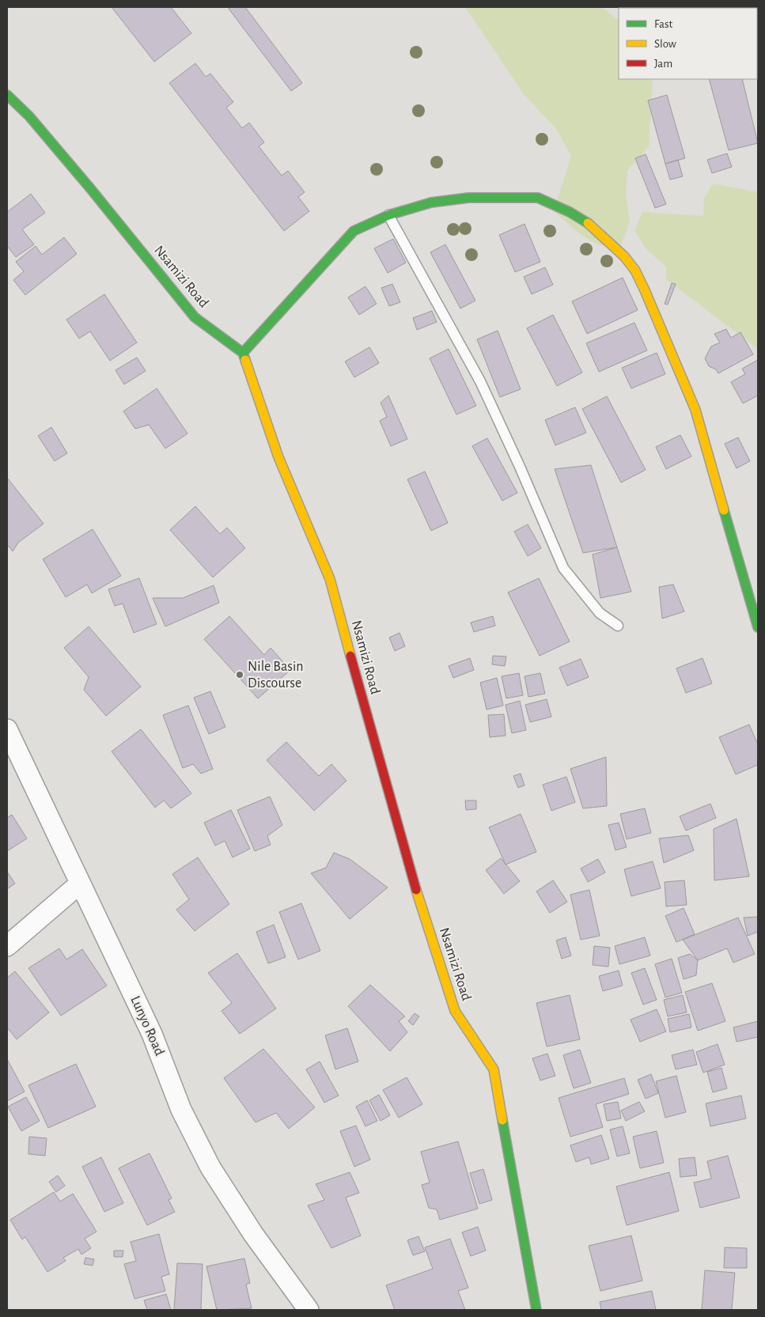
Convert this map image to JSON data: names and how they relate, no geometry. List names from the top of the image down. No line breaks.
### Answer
{"streets":{"street":["Nsamizi Road","Lunyo Road"]},"places":["Nile Basin Discourse"],"legend":["Fast","Slow","Jam"]}
